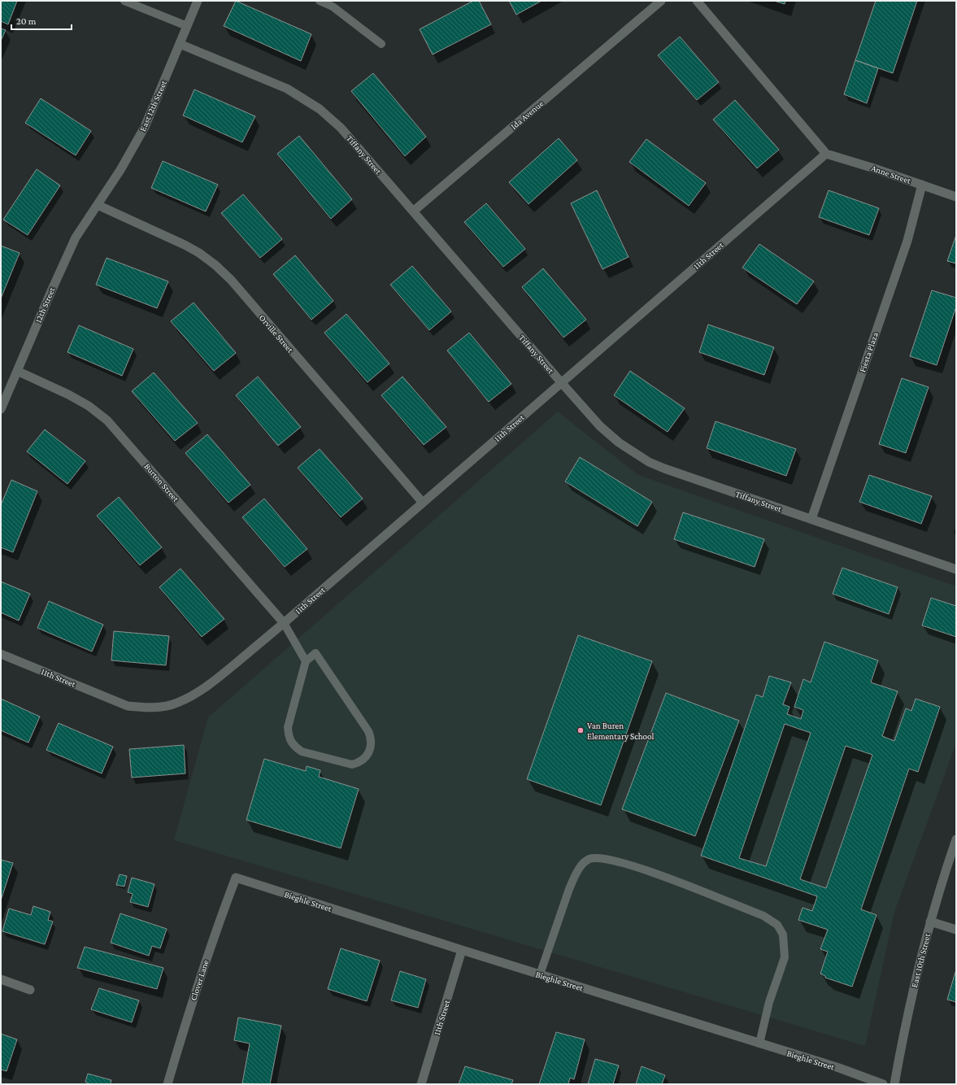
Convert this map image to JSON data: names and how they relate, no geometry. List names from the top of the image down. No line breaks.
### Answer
{"streets":{"street":["East 12th Street","Ida Avenue","Tiffany Street","Anne Street","11th Street","12th Street","Orville Street","Fiesta Plaza","Burton Street","Bieghle Street","East 10th Street","Clover Lane"]},"crossings":[["East 12th Street","Tiffany Street"],["East 12th Street","12th Street"],["East 12th Street","Orville Street"],["Ida Avenue","Tiffany Street"],["Tiffany Street","11th Street"],["Tiffany Street","Fiesta Plaza"],["Anne Street","11th Street"],["Anne Street","Fiesta Plaza"],["11th Street","Orville Street"],["11th Street","Burton Street"],["11th Street","Bieghle Street"],["12th Street","Orville Street"],["12th Street","Burton Street"],["Bieghle Street","Clover Lane"]],"places":["Van Buren Elementary School"],"scale_bar":"20 m"}
